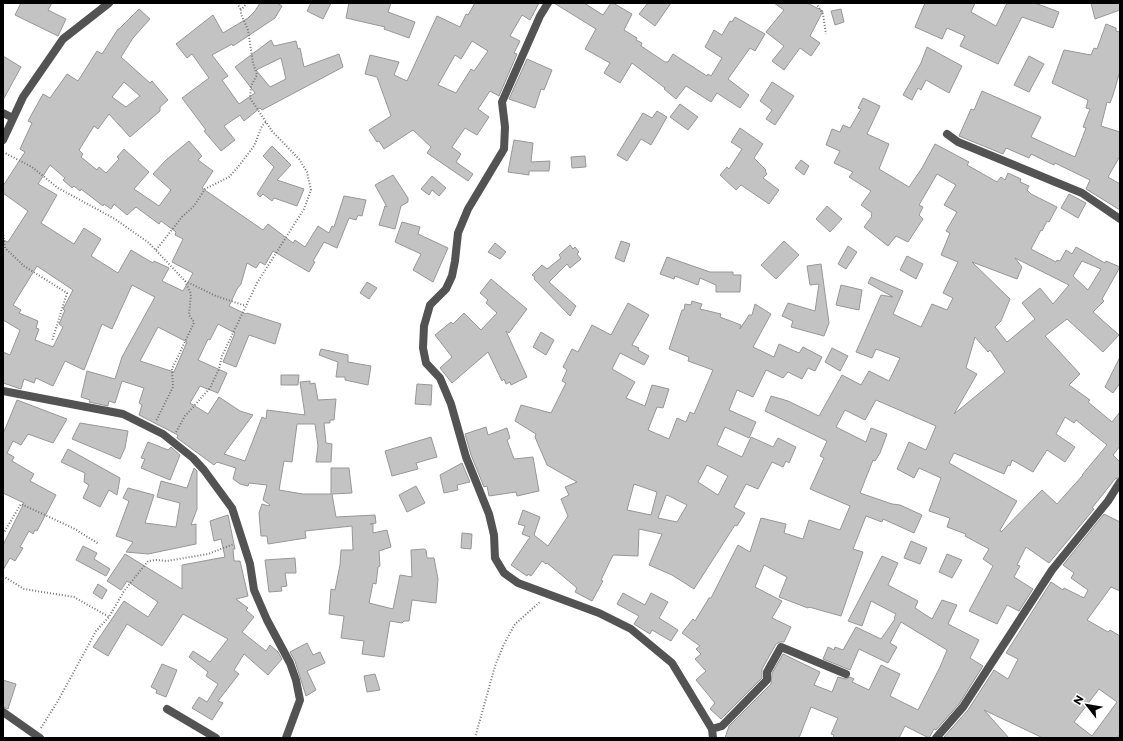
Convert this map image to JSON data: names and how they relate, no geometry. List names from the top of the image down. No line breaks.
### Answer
{"north":"top left"}
